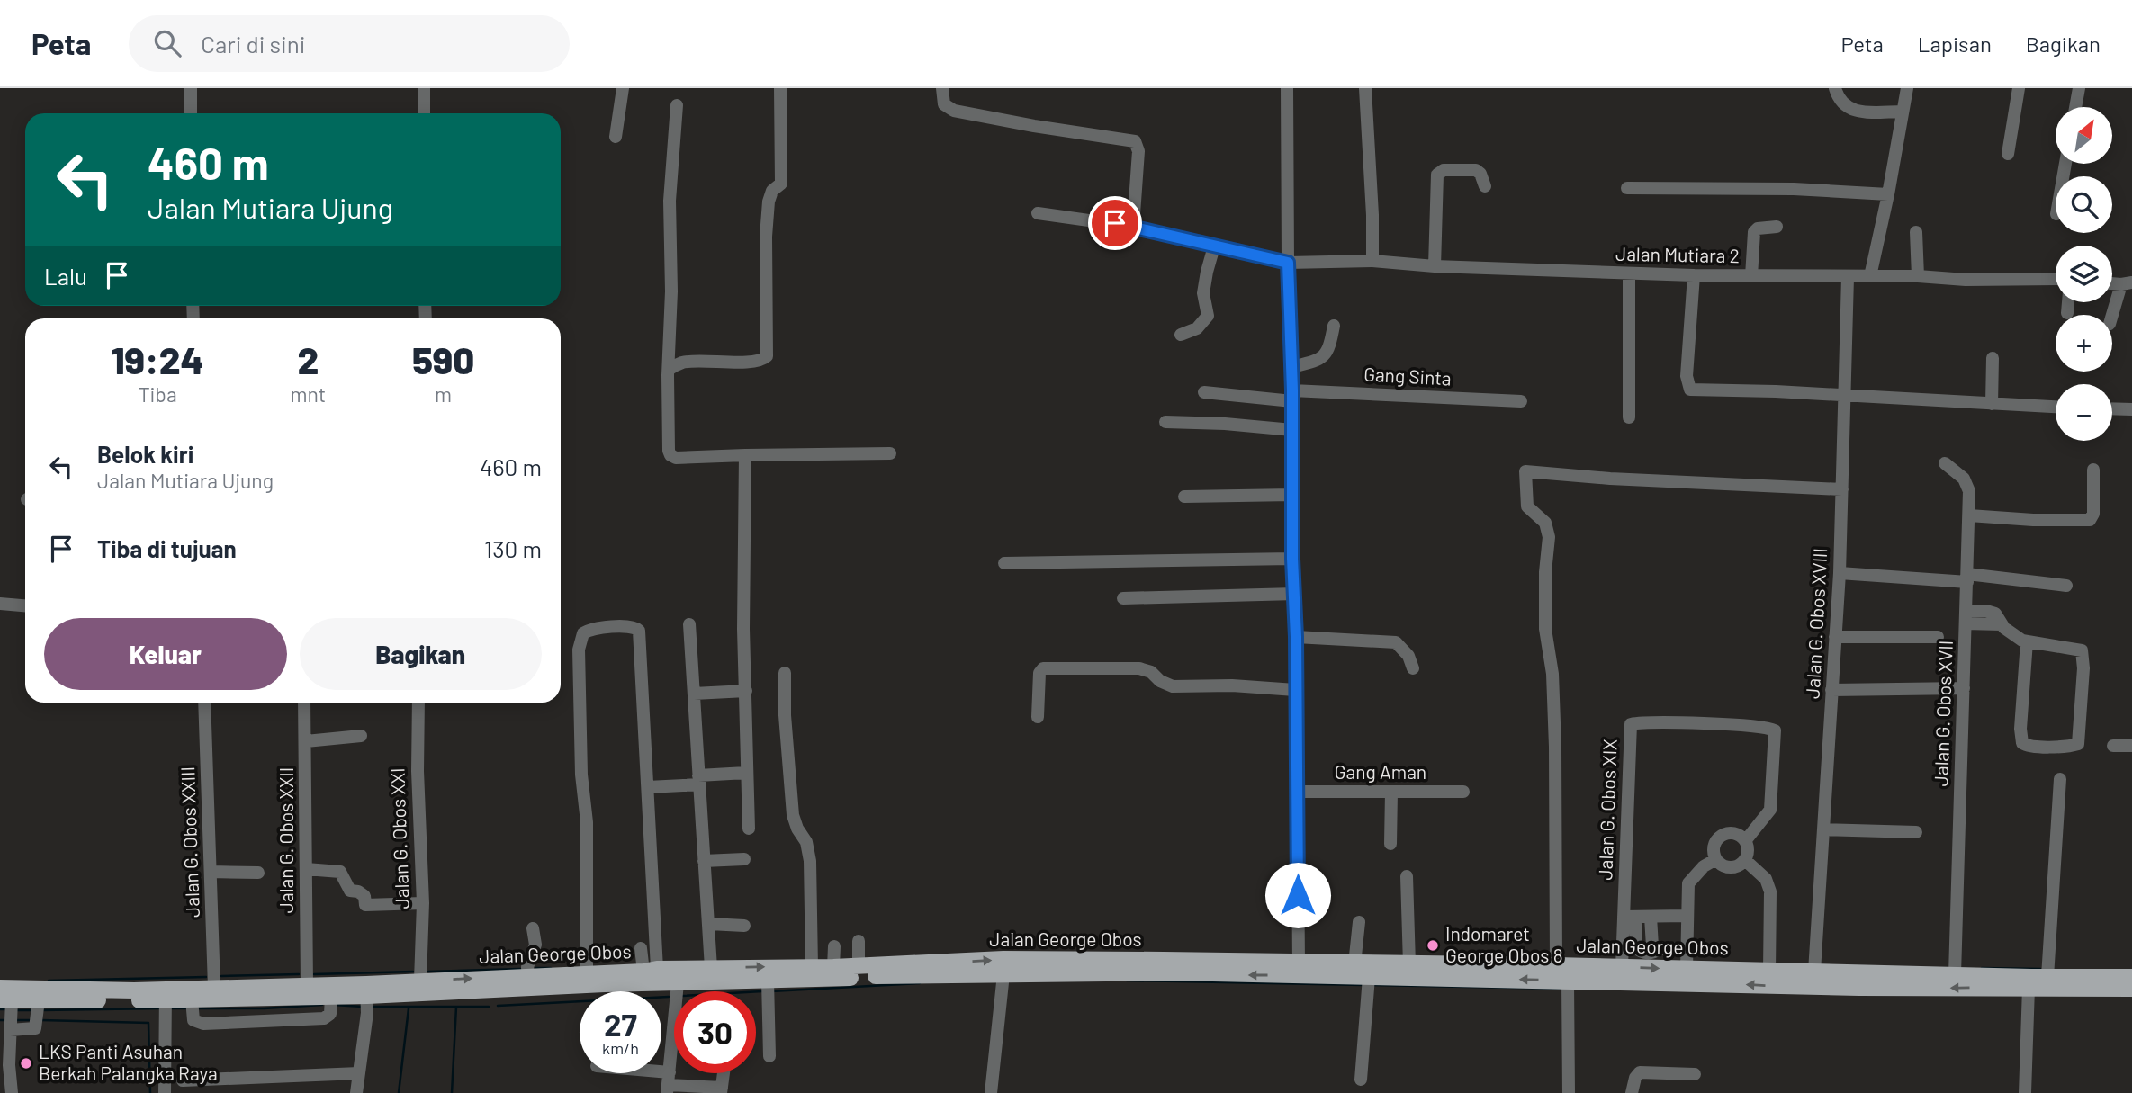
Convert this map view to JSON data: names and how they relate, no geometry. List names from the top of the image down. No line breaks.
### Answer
{"streets":{"main road":["Jalan George Obos"],"street":["Jalan Mutiara 2","Gang Sinta","Jalan G. Obos XVIII","Jalan G. Obos XVII","Gang Aman","Jalan G. Obos XIX","Jalan G. Obos XXI","Jalan G. Obos XXII","Jalan G. Obos XXIII"]},"crossings":[["Jalan Mutiara 2","Jalan G. Obos XVIII"],["Jalan G. Obos XVIII","Jalan George Obos"],["Jalan G. Obos XVII","Jalan George Obos"],["Jalan G. Obos XIX","Jalan George Obos"],["Jalan G. Obos XXI","Jalan George Obos"],["Jalan G. Obos XXII","Jalan George Obos"],["Jalan G. Obos XXIII","Jalan George Obos"]],"places":["Indomaret George Obos 8","LKS Panti Asuhan Berkah Palangka Raya"],"north":"top right","page":{"header":"Peta","search":"Cari di sini","nav":["Peta","Lapisan","Bagikan"],"map_buttons":["+","−"],"turn":["460 m","Jalan Mutiara Ujung"],"then":"Lalu","eta":["19:24","Tiba","2","mnt","590","m"],"list":[{"name":"Belok kiri","note":"Jalan Mutiara Ujung","value":"460 m"},{"name":"Tiba di tujuan","value":"130 m"}],"buttons":["Keluar","Bagikan"],"speed":"27 km/h","limit":"30"}}
